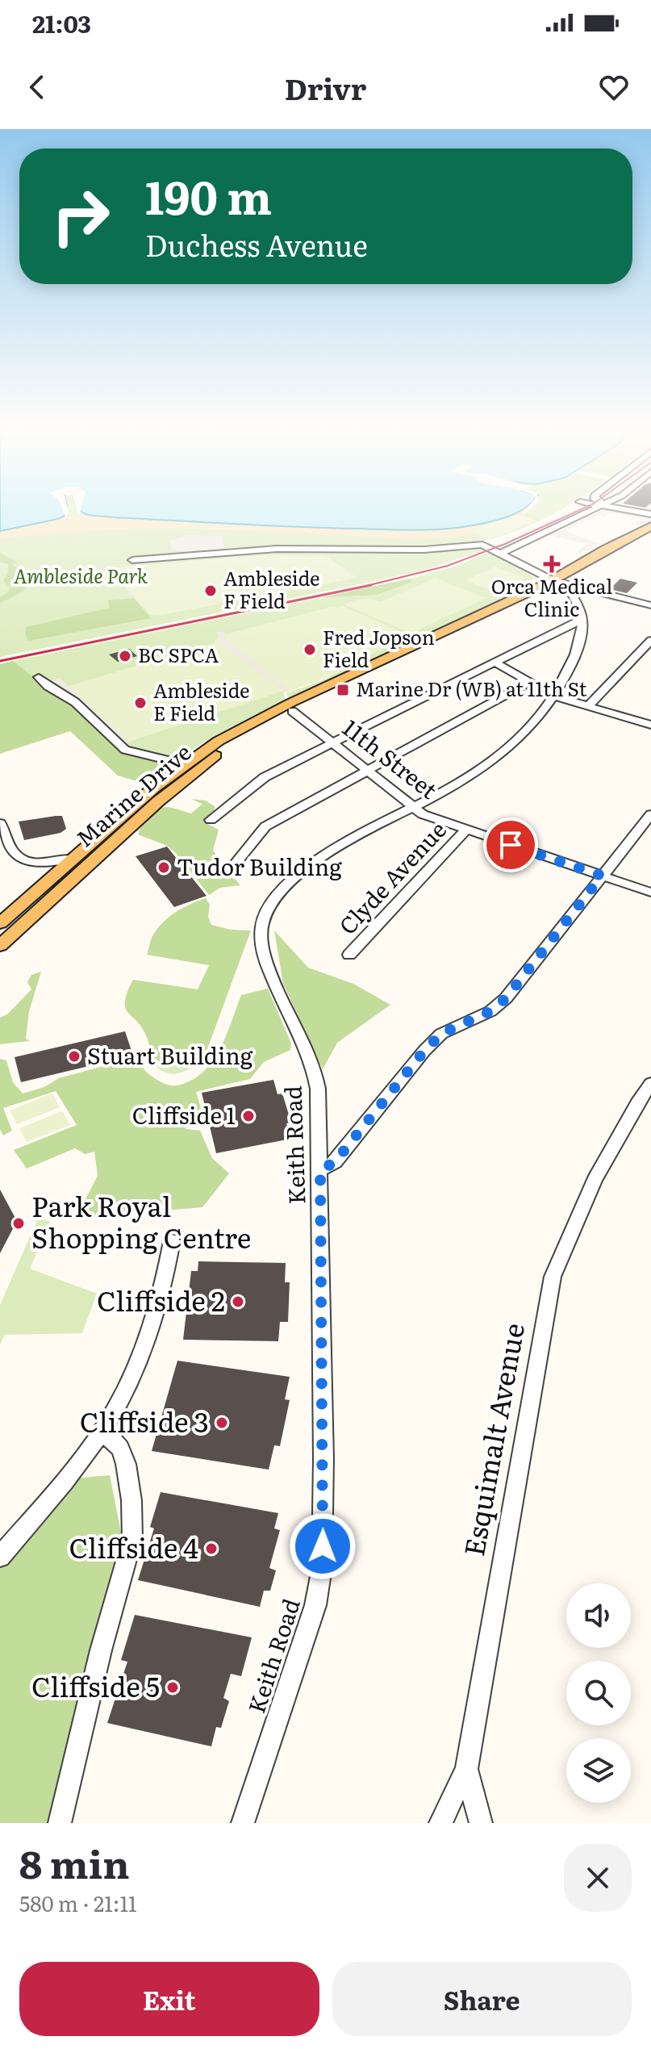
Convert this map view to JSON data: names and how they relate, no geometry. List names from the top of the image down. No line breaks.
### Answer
{"streets":{"main road":["Marine Drive"],"street":["11th Street","Clyde Avenue","Keith Road","Esquimalt Avenue"]},"crossings":[["11th Street","Marine Drive"],["11th Street","Clyde Avenue"],["11th Street","Keith Road"]],"parks":["Ambleside Park"],"places":{"health":["Orca Medical Clinic"],"other":["Ambleside F Field","Fred Jopson Field","BC SPCA","Ambleside E Field","Tudor Building","Stuart Building","Cliffside 1","Park Royal Shopping Centre","Cliffside 2","Cliffside 3","Cliffside 4","Cliffside 5"],"transit":["Marine Dr (WB) at 11th St"]},"page":{"status":"21:03","header":"Drivr","turn":["190 m","Duchess Avenue"],"heading":["8 min","580 m · 21:11"],"buttons":["Exit","Share"]}}
